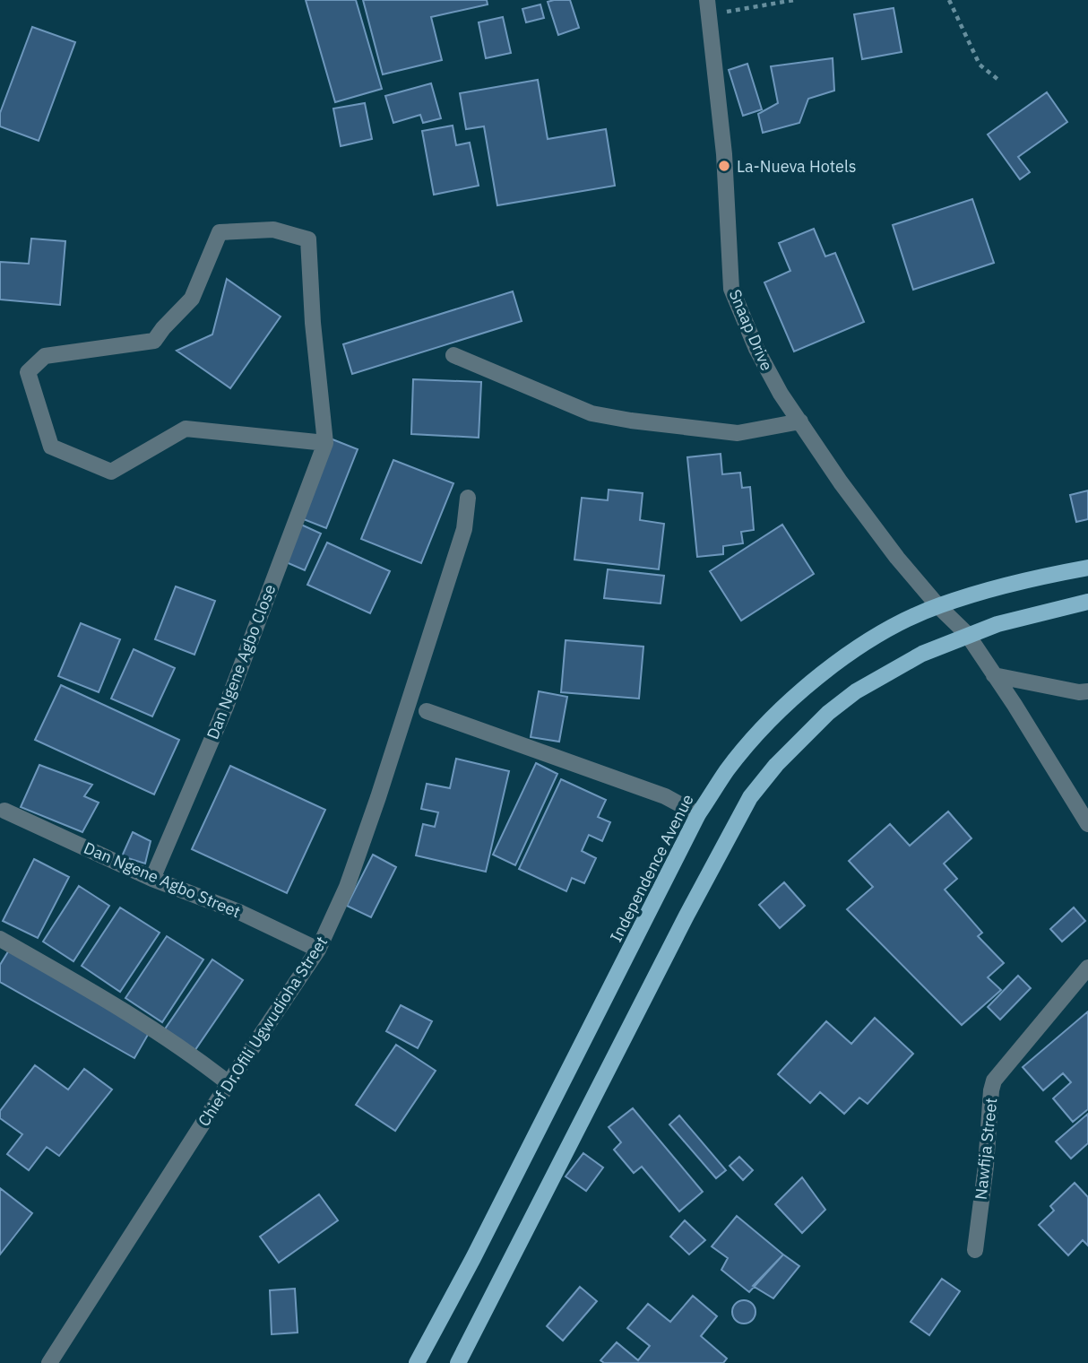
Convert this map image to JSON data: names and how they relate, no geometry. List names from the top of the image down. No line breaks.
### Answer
{"streets":{"main road":["Independence Avenue"],"street":["Snaap Drive","Dan Ngene Agbo Close","Dan Ngene Agbo Street","Chief Dr.Ofili Ugwudioha Street","Nawfija Street"]},"crossings":[["Snaap Drive","Independence Avenue"],["Dan Ngene Agbo Close","Dan Ngene Agbo Street"],["Dan Ngene Agbo Street","Chief Dr.Ofili Ugwudioha Street"]],"places":["La-Nueva Hotels"]}
